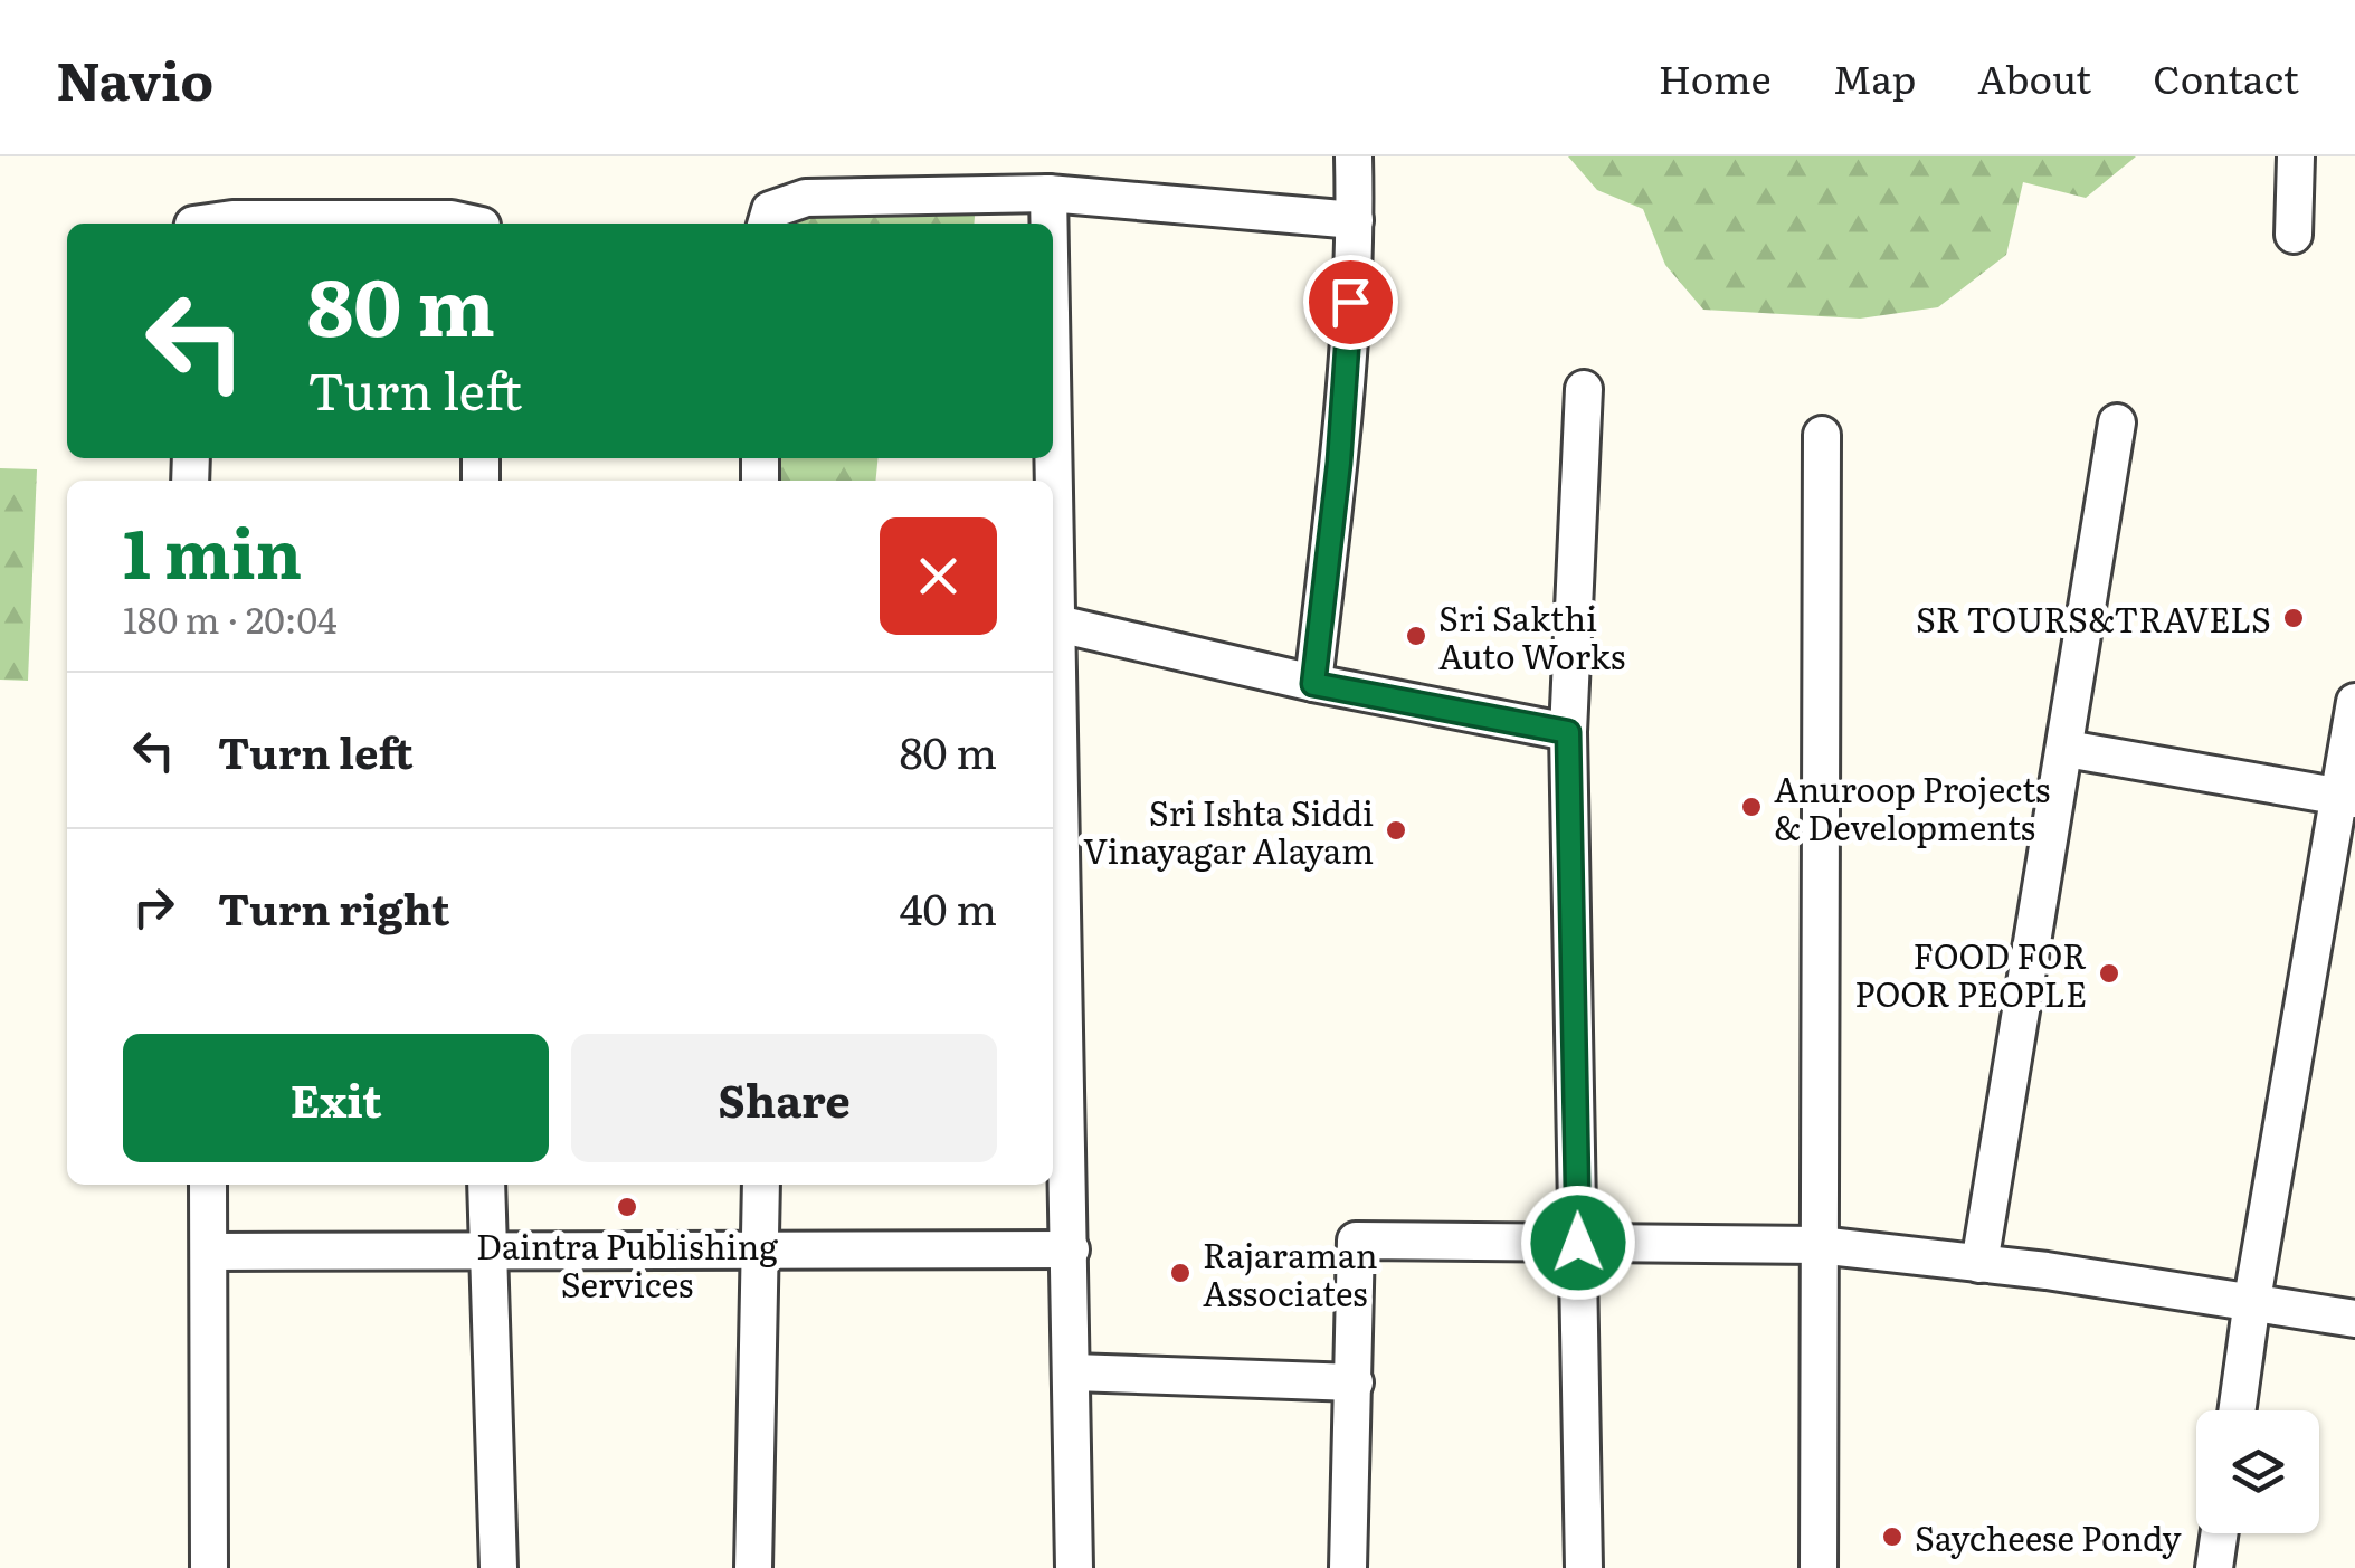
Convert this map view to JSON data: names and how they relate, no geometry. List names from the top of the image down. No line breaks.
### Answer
{"places":["SR TOURS&TRAVELS","Sri Sakthi Auto Works","Anuroop Projects & Developments","Sri Ishta Siddi Vinayagar Alayam","FOOD FOR POOR PEOPLE","Daintra Publishing Services","Rajaraman Associates","Saycheese Pondy"],"page":{"header":"Navio","nav":["Home","Map","About","Contact"],"turn":["80 m","Turn left"],"heading":["1 min","180 m · 20:04"],"list":[{"name":"Turn left","value":"80 m"},{"name":"Turn right","value":"40 m"}],"buttons":["Exit","Share"]}}
